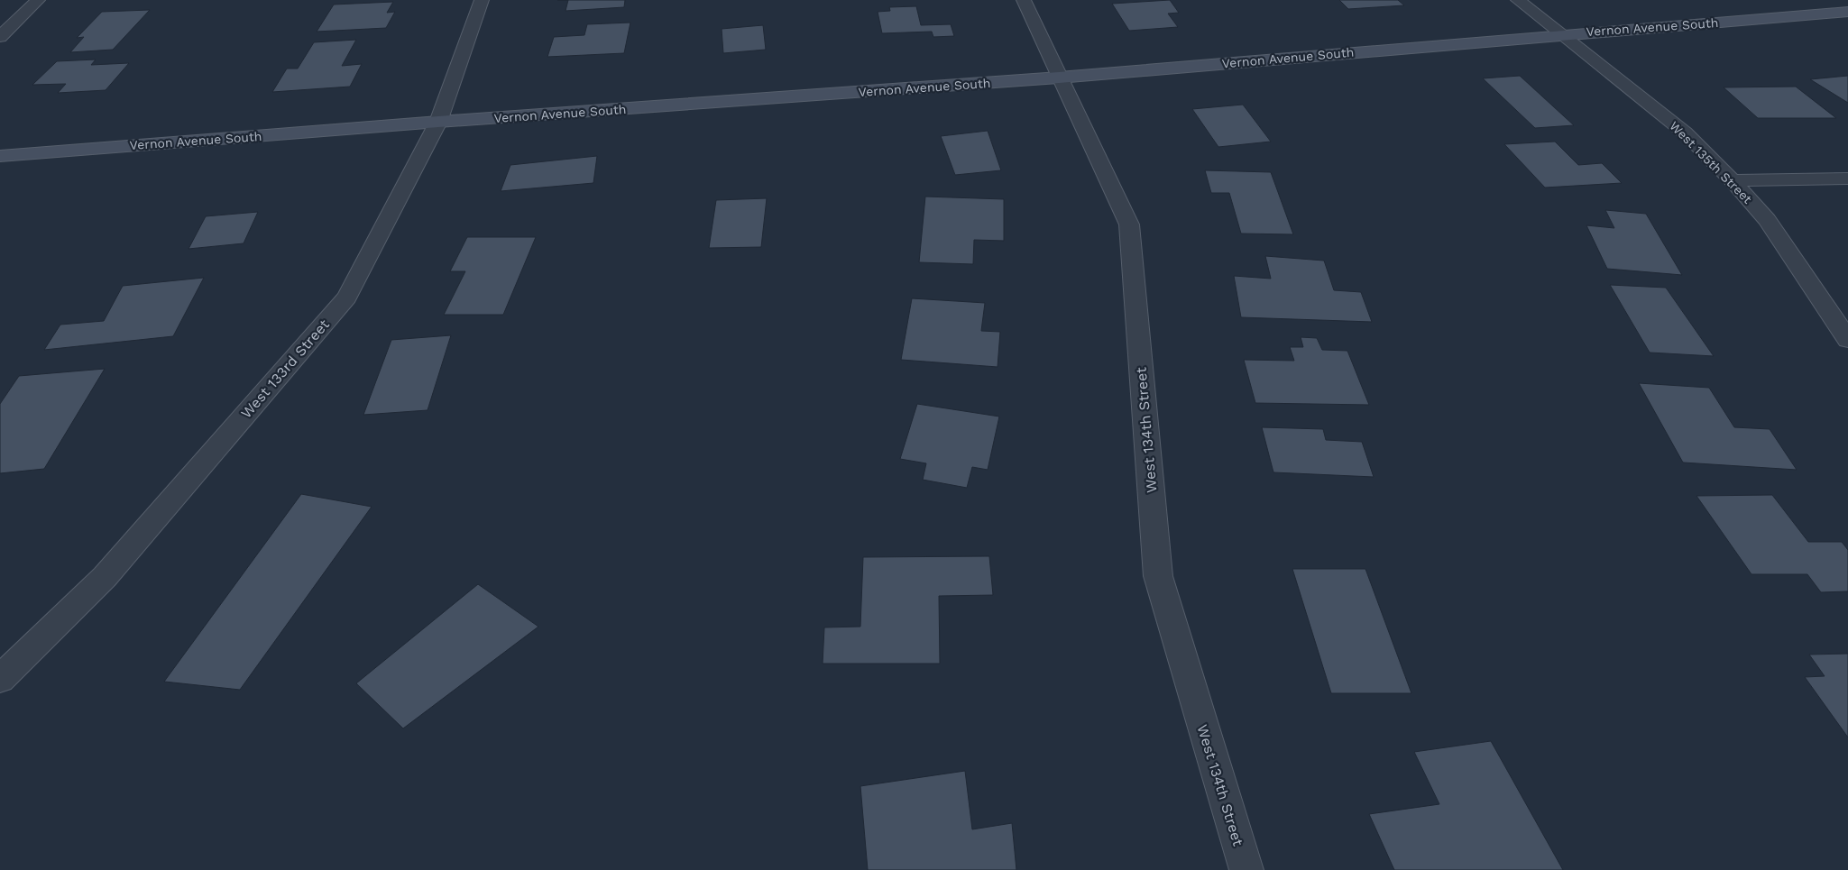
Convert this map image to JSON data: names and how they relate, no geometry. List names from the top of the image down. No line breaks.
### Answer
{"streets":{"street":["Vernon Avenue South","West 135th Street","West 133rd Street","West 134th Street"]},"crossings":[["Vernon Avenue South","West 135th Street"],["Vernon Avenue South","West 133rd Street"],["Vernon Avenue South","West 134th Street"]]}
